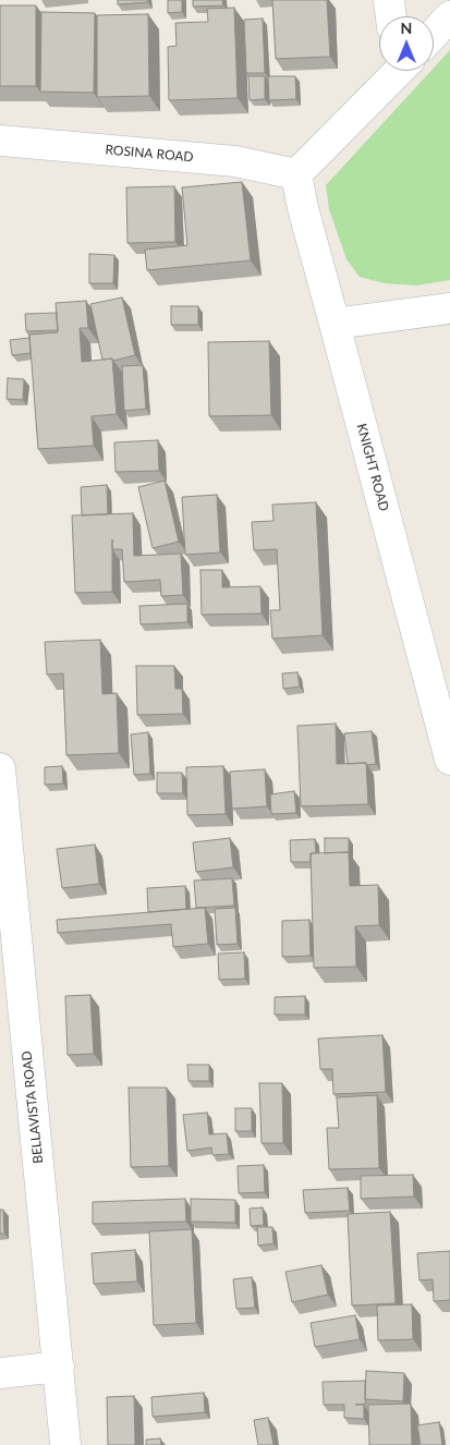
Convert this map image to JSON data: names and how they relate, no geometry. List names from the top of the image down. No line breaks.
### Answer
{"streets":{"street":["ROSINA ROAD","KNIGHT ROAD","BELLAVISTA ROAD"]},"crossings":[["ROSINA ROAD","KNIGHT ROAD"]],"north":"top"}
